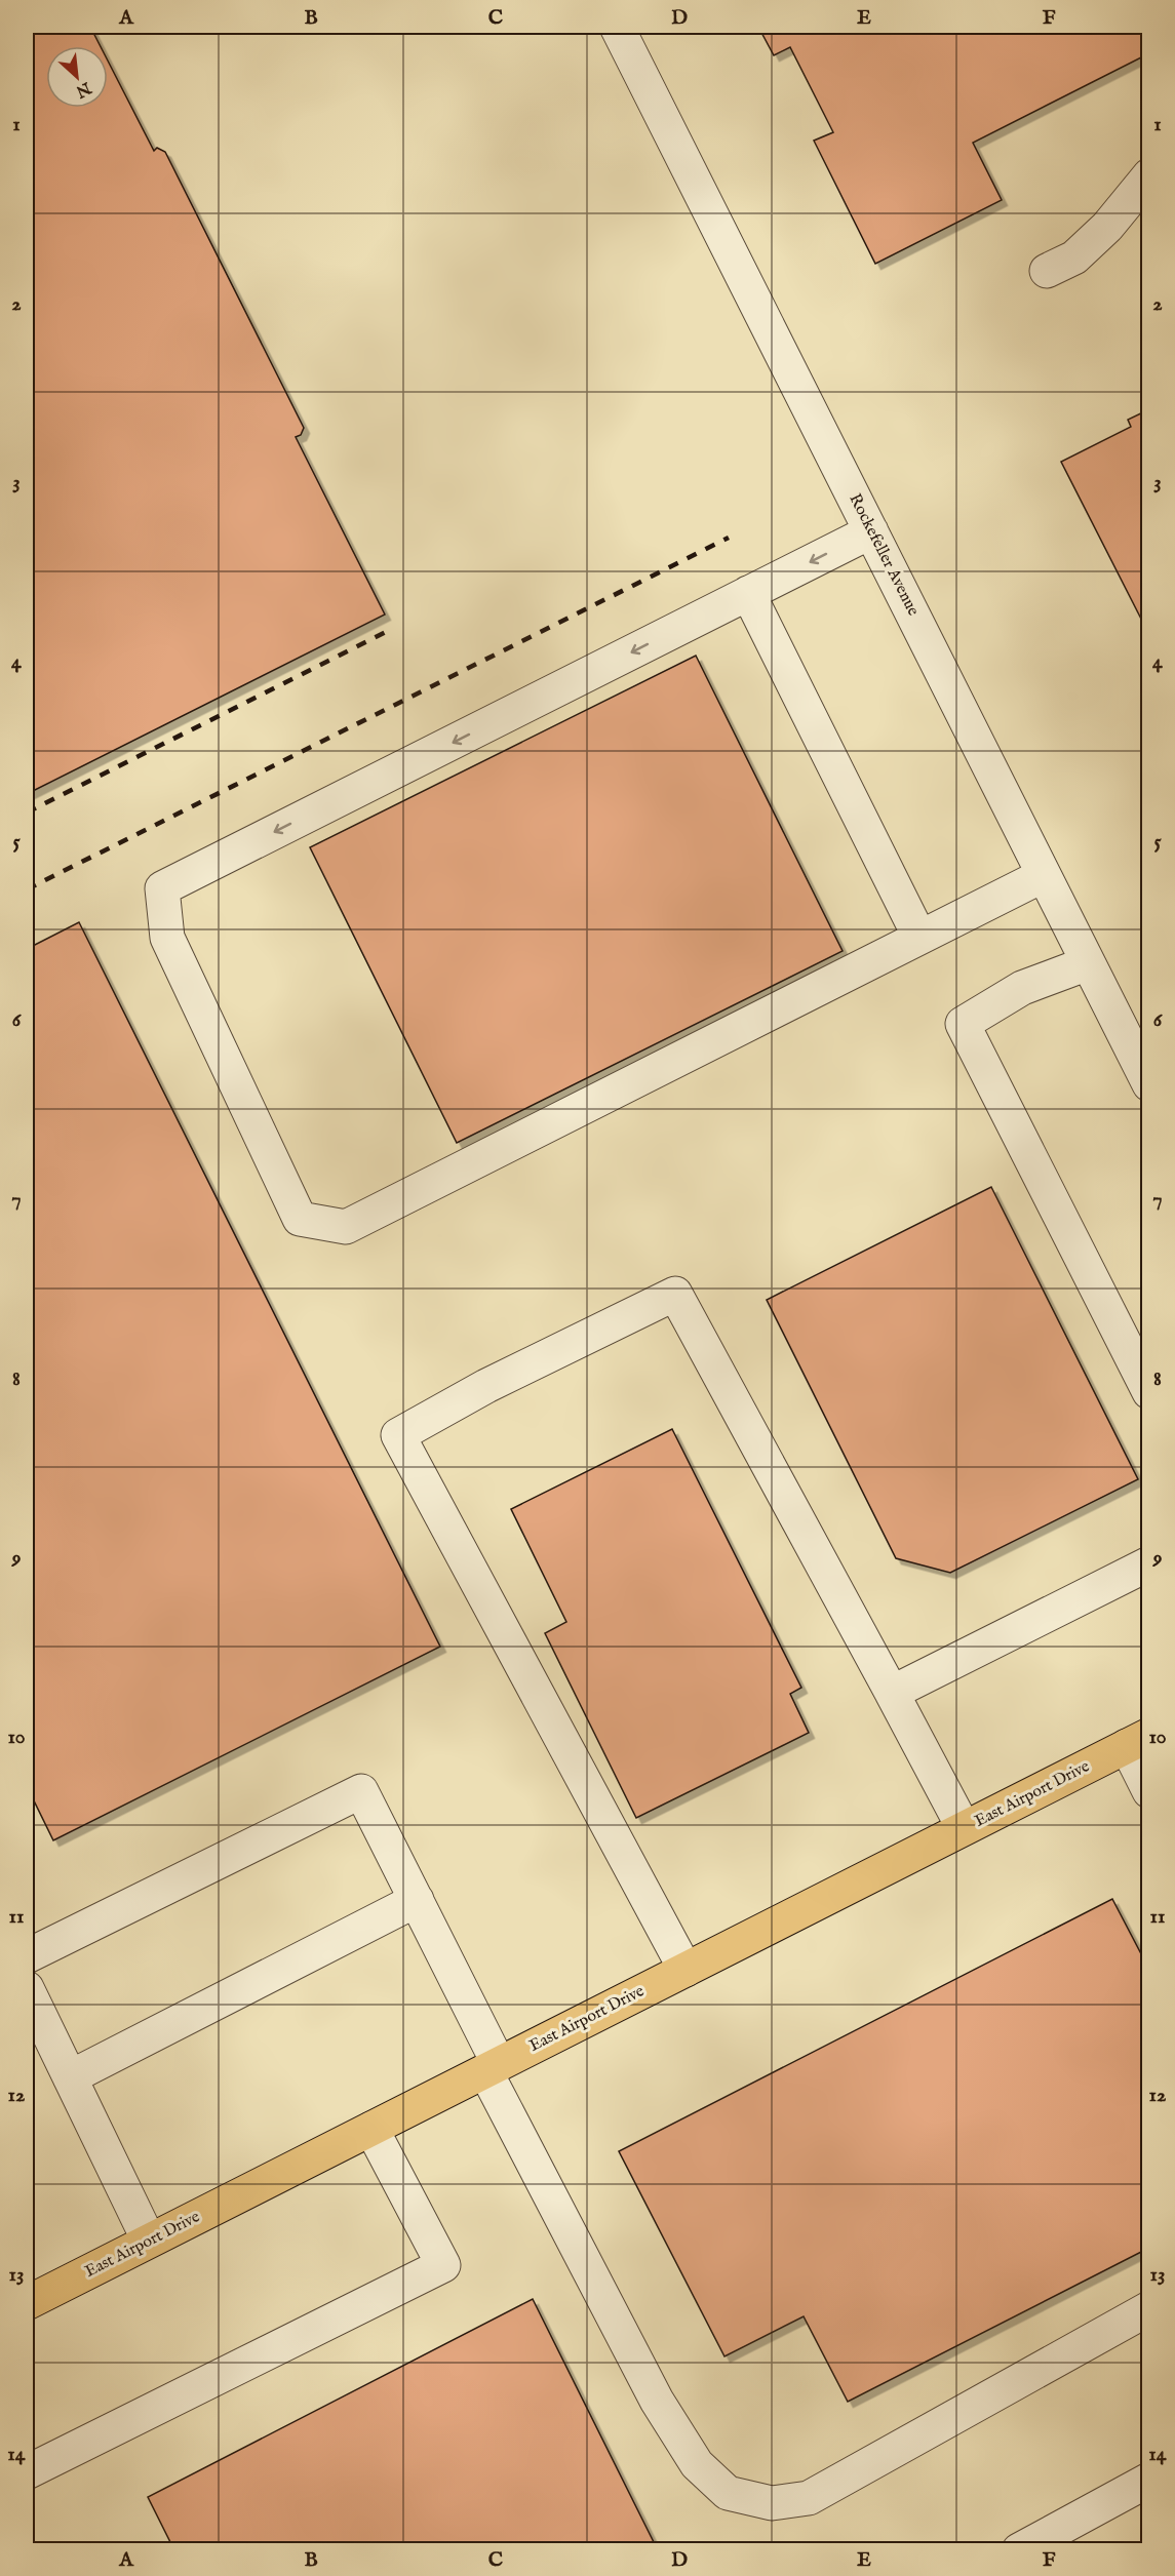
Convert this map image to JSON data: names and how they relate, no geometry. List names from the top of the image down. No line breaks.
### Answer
{"streets":{"main road":["East Airport Drive"],"street":["Rockefeller Avenue"]},"north":"bottom right","grid":{"columns":["A","B","C","D","E","F"],"rows":["1","2","3","4","5","6","7","8","9","10","11","12","13","14"]}}
